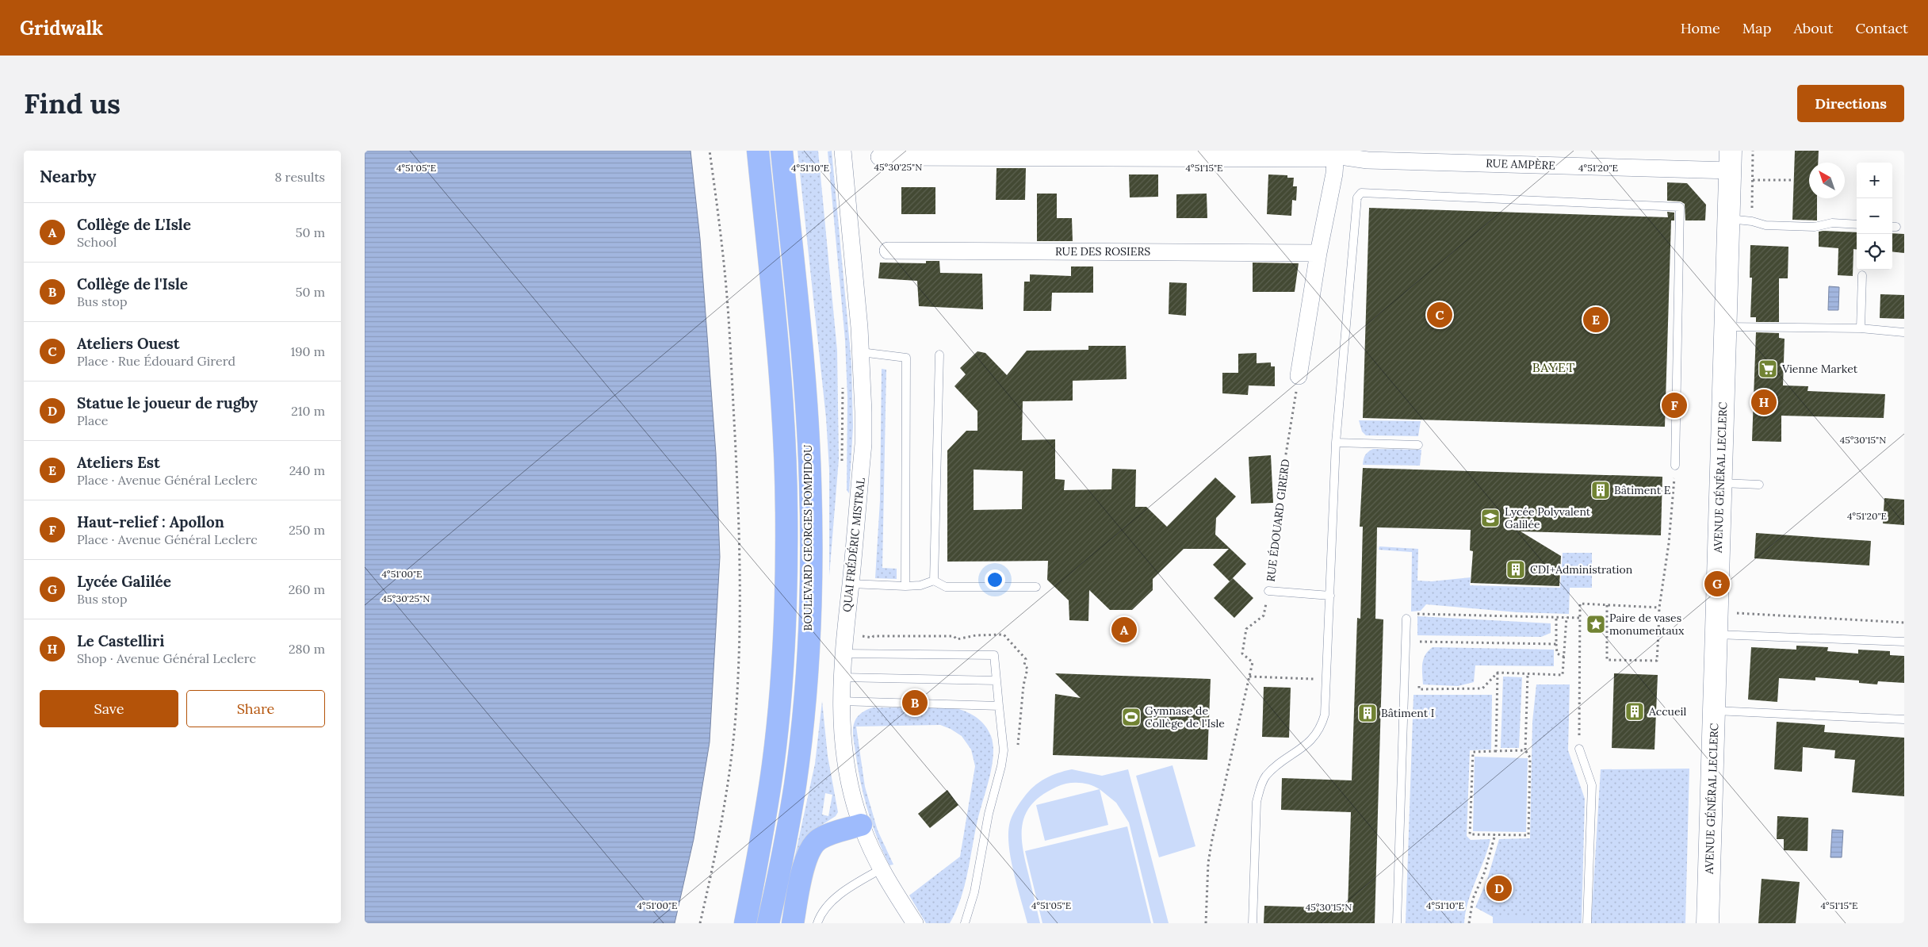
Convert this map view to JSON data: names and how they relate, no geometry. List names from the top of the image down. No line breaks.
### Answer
{"streets":{"main road":["AVENUE GÉNÉRAL LECLERC","BOULEVARD GEORGES POMPIDOU"],"street":["RUE AMPÈRE","RUE DES ROSIERS","QUAI FRÉDÉRIC MISTRAL"],"path":["RUE ÉDOUARD GIRERD"]},"crossings":[["RUE AMPÈRE","AVENUE GÉNÉRAL LECLERC"]],"districts":["BAYET"],"places":{"supermarket":["Vienne Market"],"building":["Bâtiment E","CDI+Administration","Accueil","Bâtiment I"],"school or university":["Lycée Polyvalent Galilée"],"place":["Paire de vases monumentaux"],"sports":["Gymnase de Collège de l'Isle"]},"north":"top left","page":{"header":"Gridwalk","nav":["Home","Map","About","Contact"],"buttons":["Directions",["Save","Share"]],"title":"Find us","heading":["Nearby","8 results"],"map_buttons":["+","−"],"list":[{"mark":"A","name":"Collège de L'Isle","note":"School","value":"50 m"},{"mark":"B","name":"Collège de l'Isle","note":"Bus stop","value":"50 m"},{"mark":"C","name":"Ateliers Ouest","note":"Place · Rue Édouard Girerd","value":"190 m"},{"mark":"D","name":"Statue le joueur de rugby","note":"Place","value":"210 m"},{"mark":"E","name":"Ateliers Est","note":"Place · Avenue Général Leclerc","value":"240 m"},{"mark":"F","name":"Haut-relief : Apollon","note":"Place · Avenue Général Leclerc","value":"250 m"},{"mark":"G","name":"Lycée Galilée","note":"Bus stop","value":"260 m"},{"mark":"H","name":"Le Castelliri","note":"Shop · Avenue Général Leclerc","value":"280 m"}],"pins":["C","E","H","F","G","A","B","D"]},"coordinates":["45°30'25\"N","4°51'05\"E","4°51'10\"E","4°51'15\"E","4°51'20\"E","45°30'15\"N","4°51'00\"E"]}
